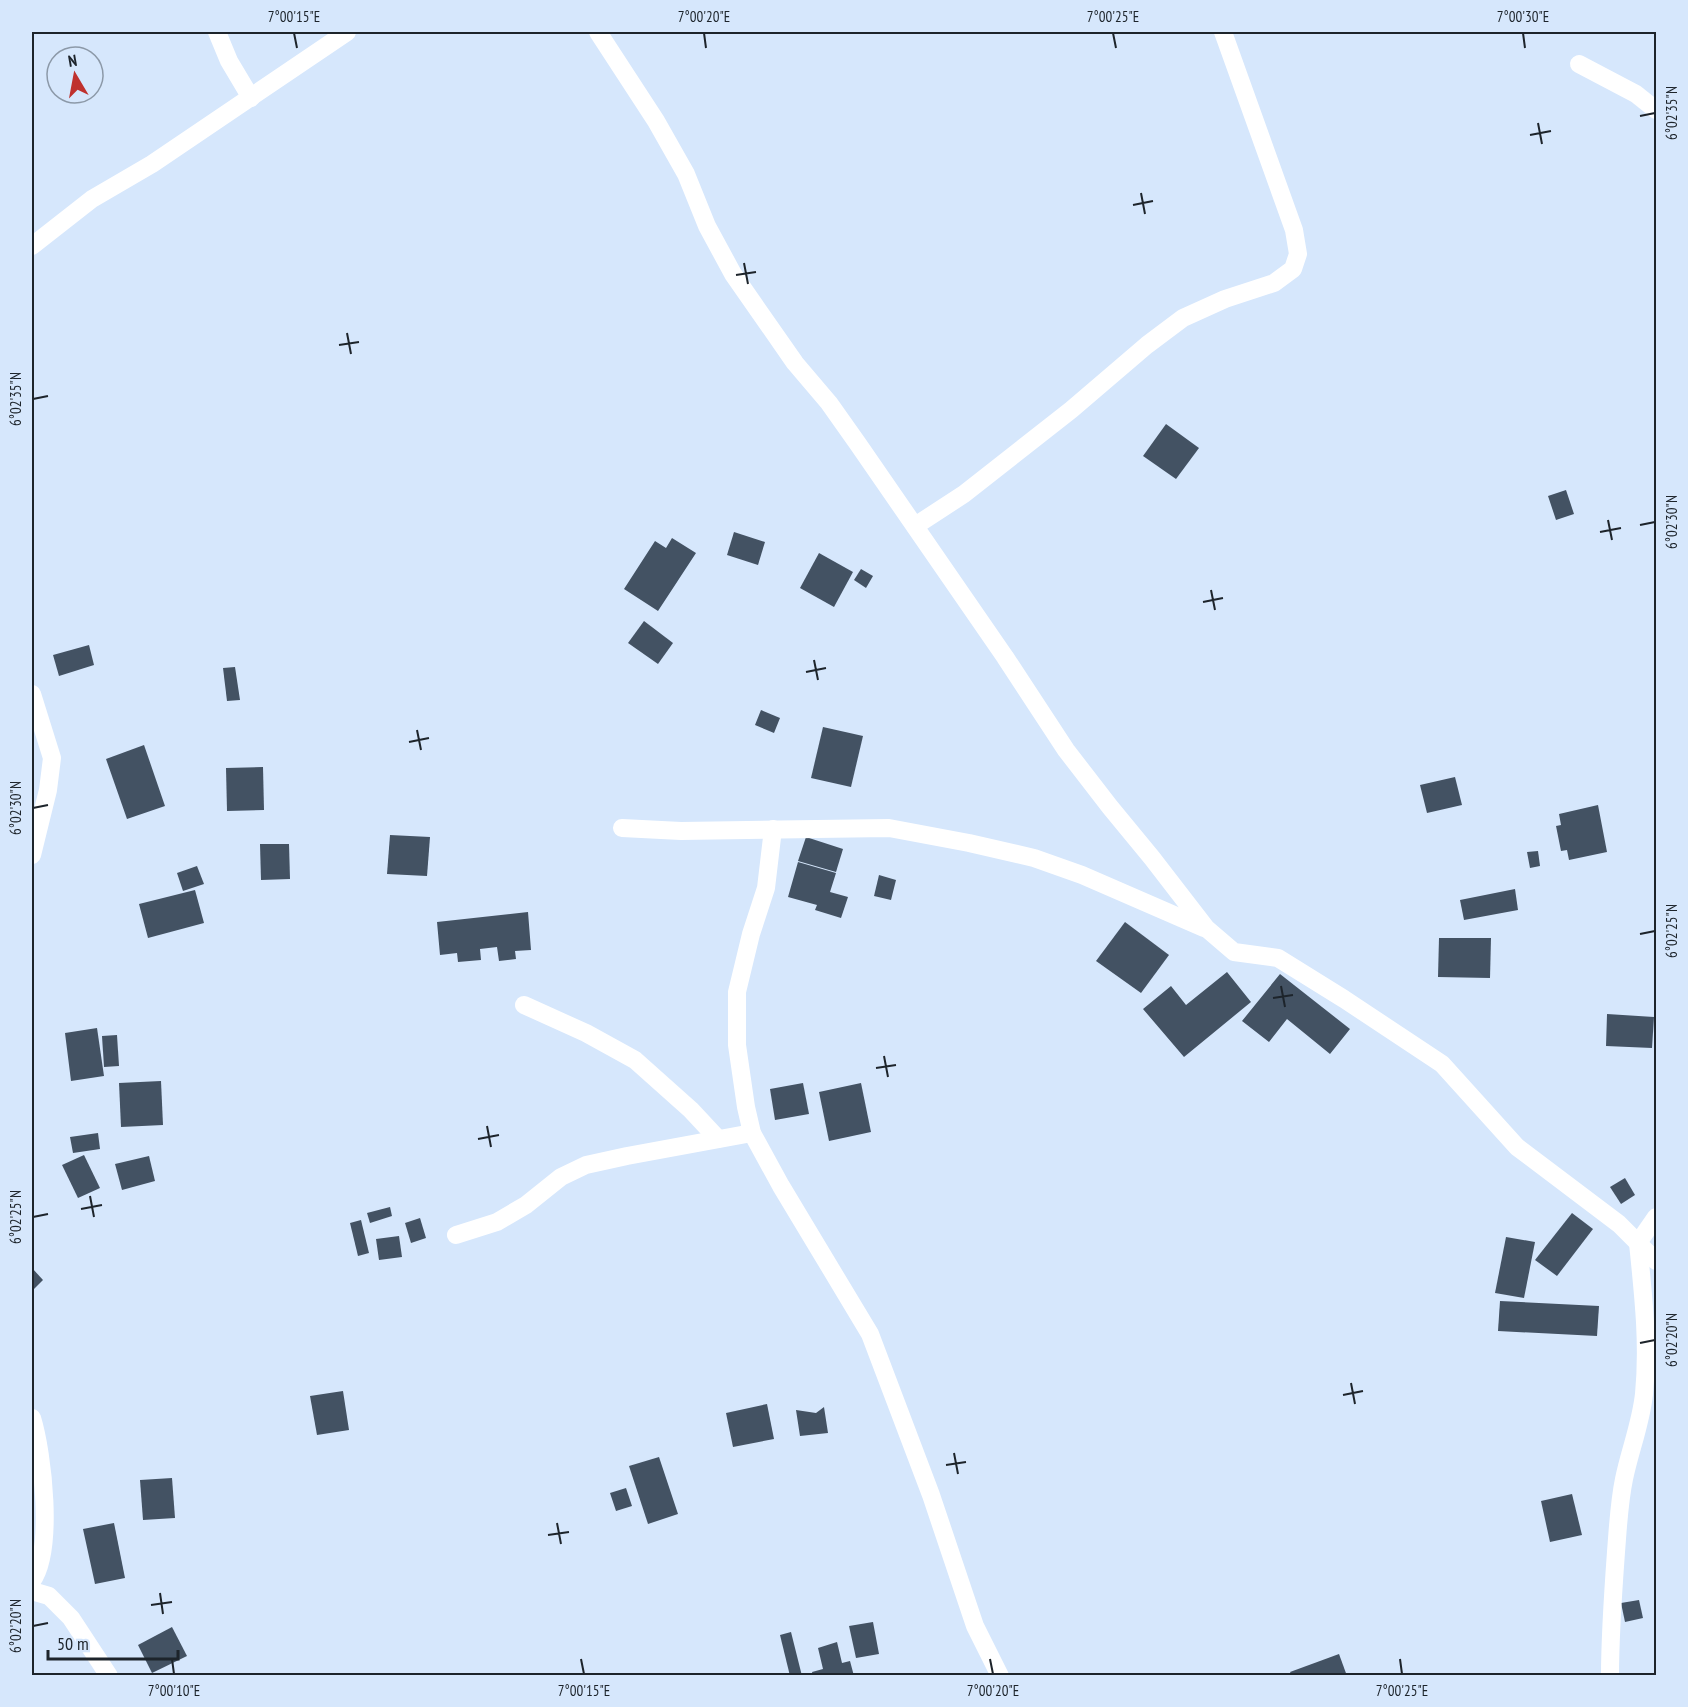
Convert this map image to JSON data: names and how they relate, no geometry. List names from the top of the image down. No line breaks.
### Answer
{"scale_bar":"50 m","north":"top","coordinates":["7°00'15\"E","7°00'20\"E","7°00'25\"E","7°00'30\"E","6°02'35\"N","6°02'30\"N","6°02'25\"N","6°02'20\"N","7°00'10\"E"]}
